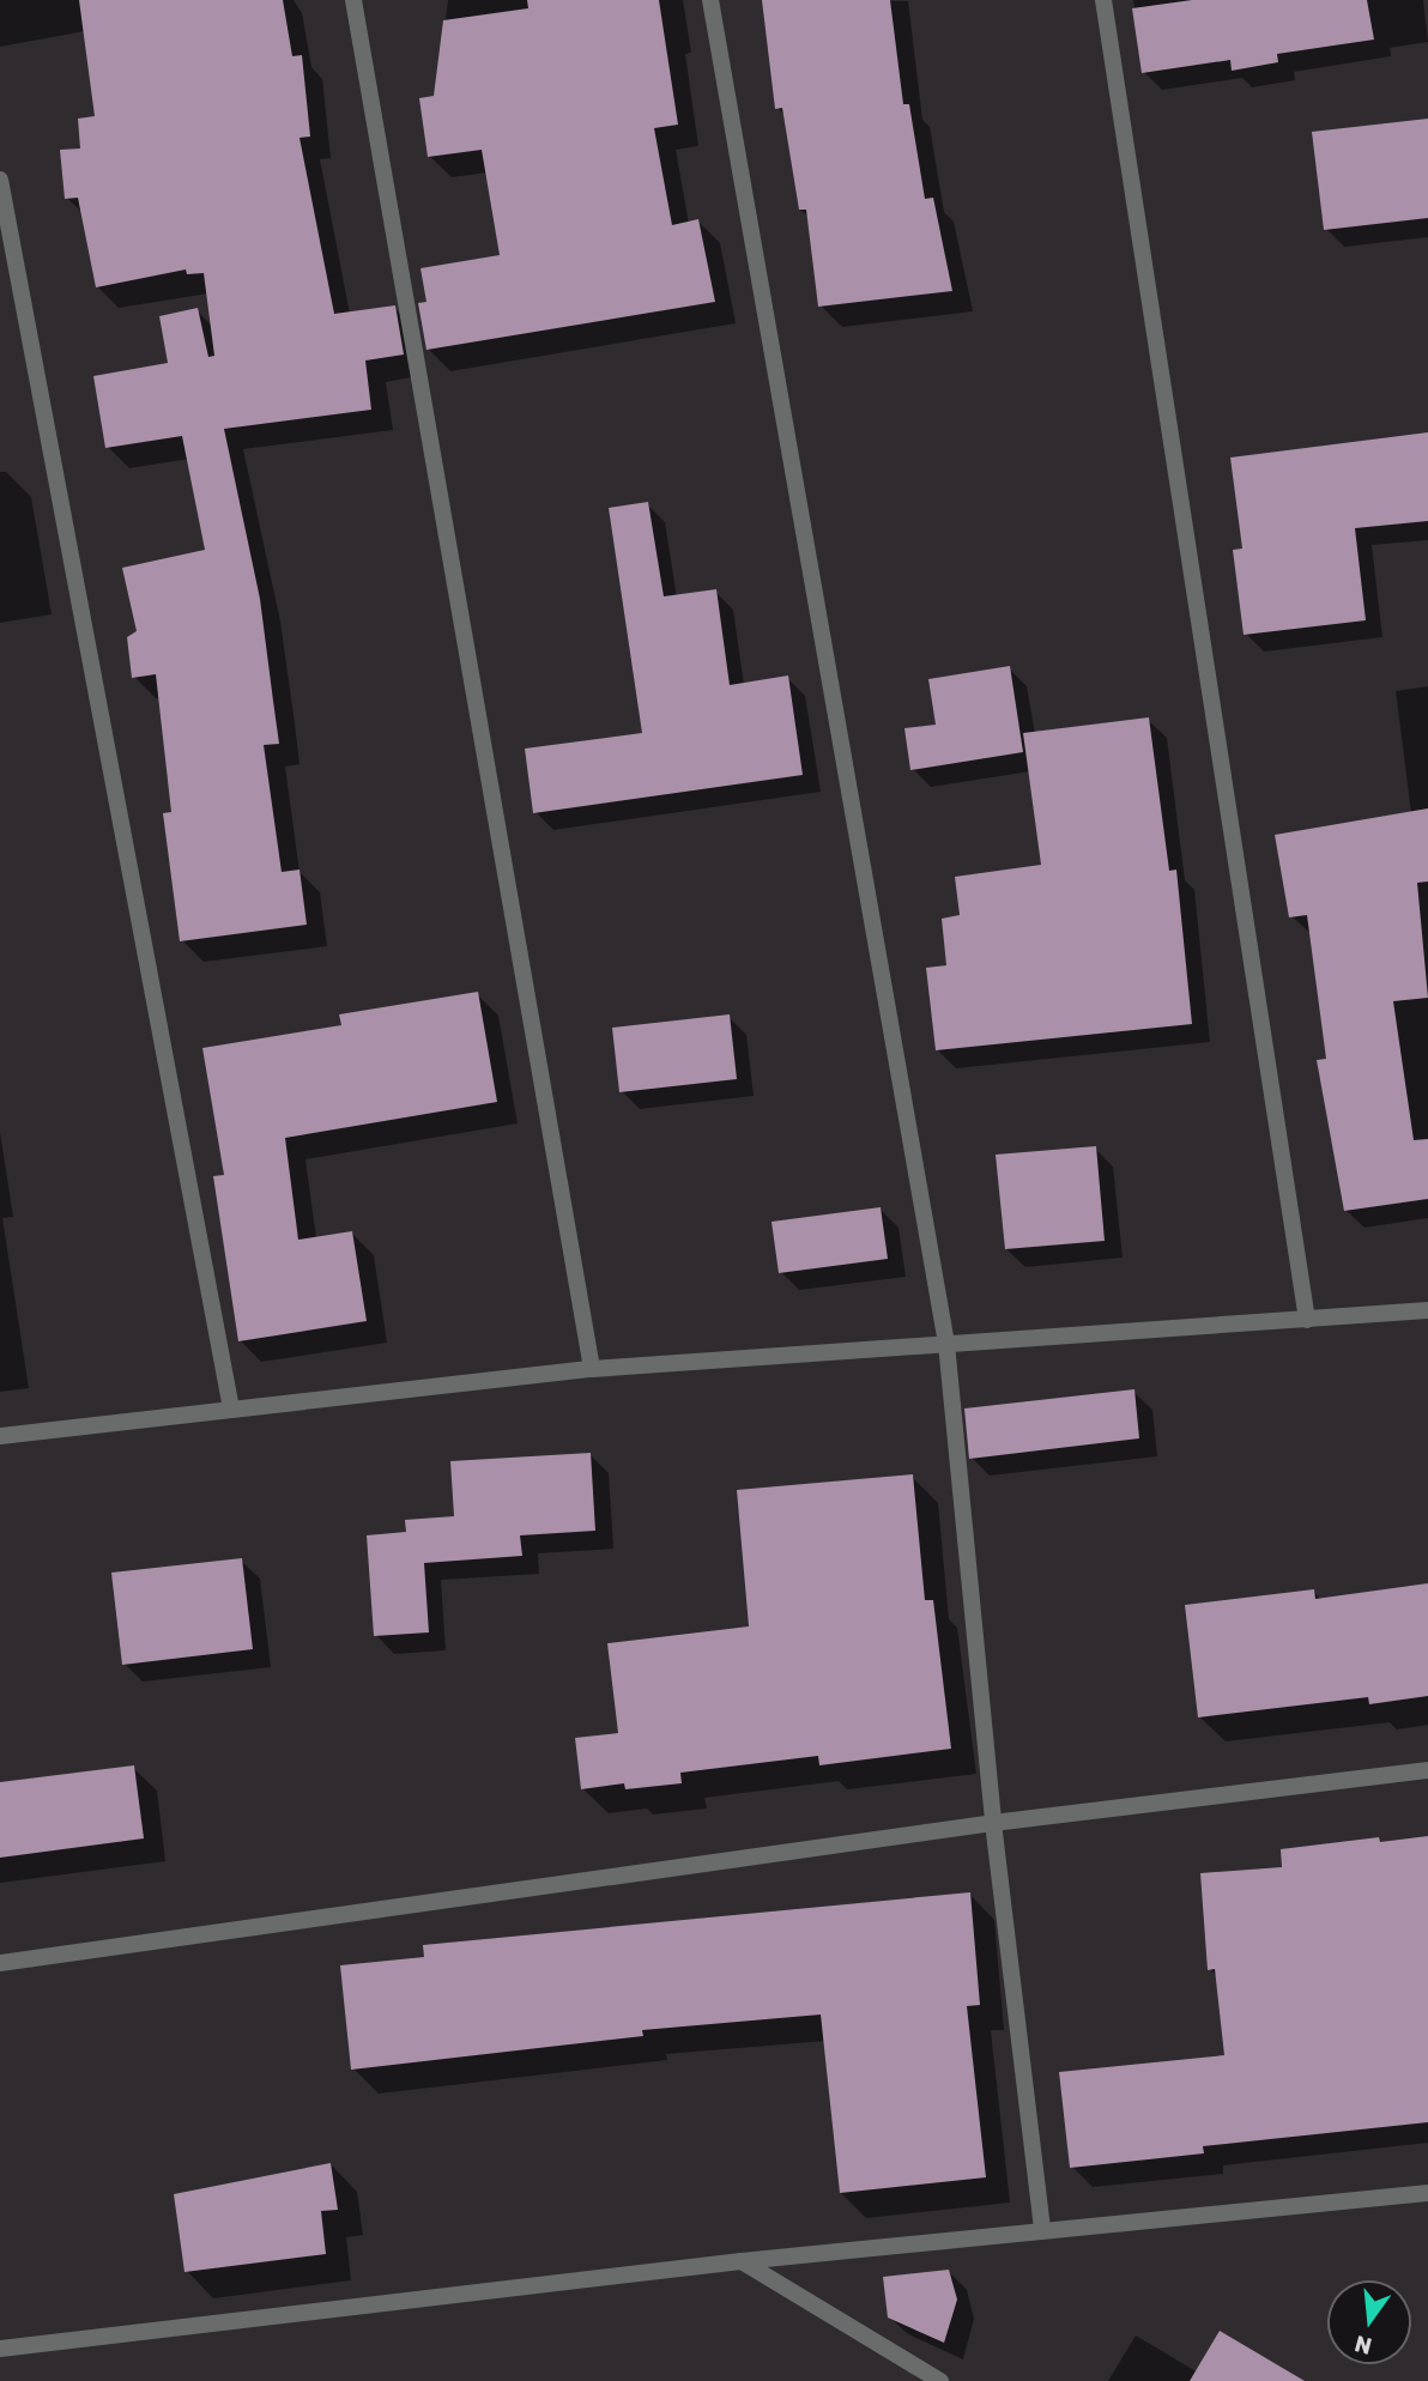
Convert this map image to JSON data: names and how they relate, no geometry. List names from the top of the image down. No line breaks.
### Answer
{"north":"bottom"}
